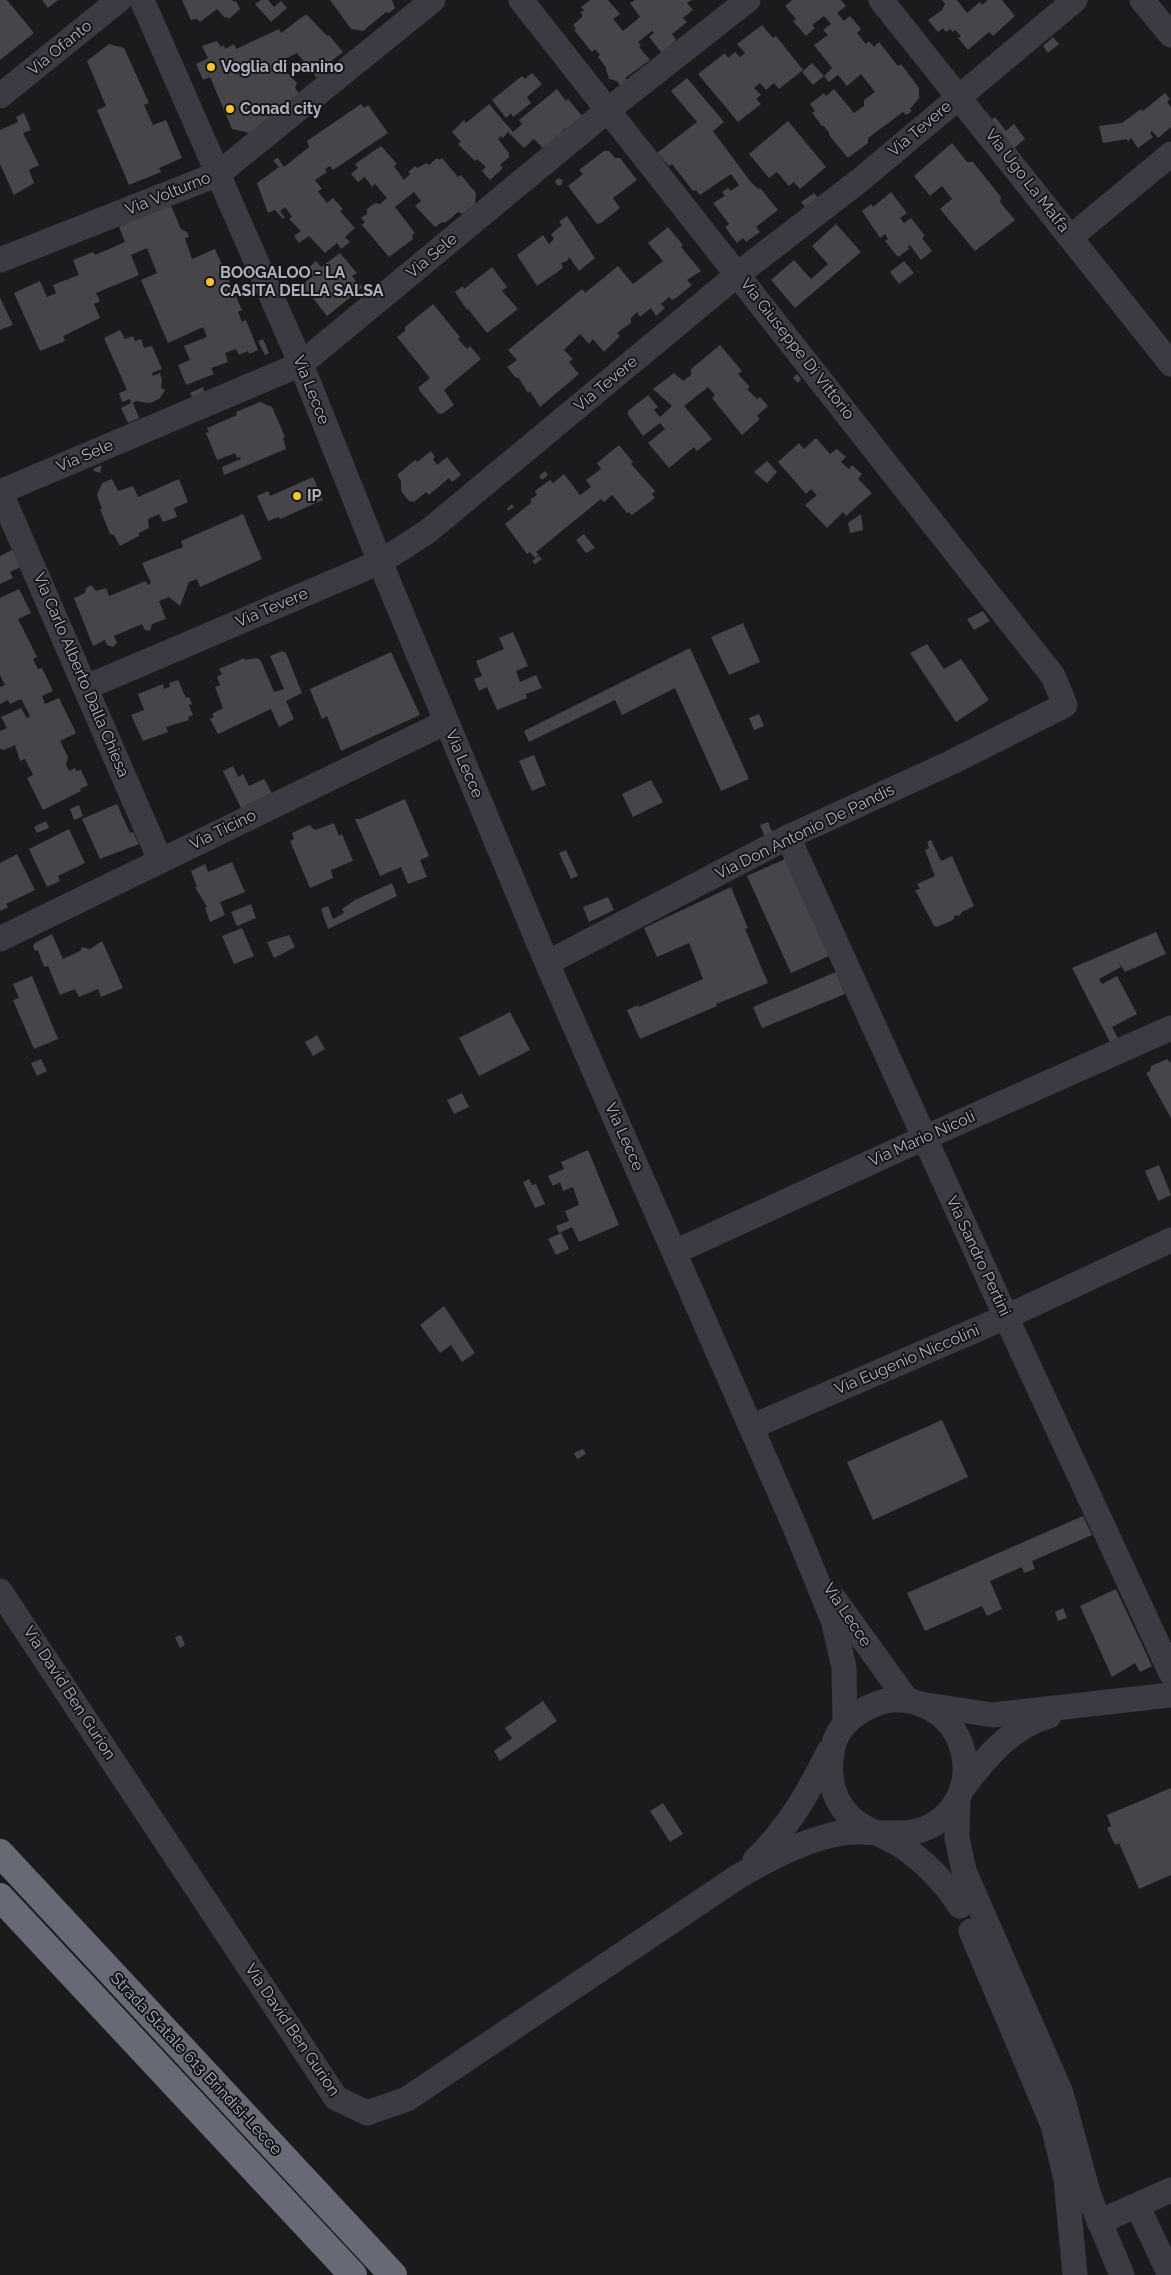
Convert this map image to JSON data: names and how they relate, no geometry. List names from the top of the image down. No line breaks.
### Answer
{"streets":{"highway":["Strada Statale 613 Brindisi-Lecce"],"street":["Via Ofanto","Via Tevere","Via Ugo La Malfa","Via Volturno","Via Sele","Via Giuseppe Di Vittorio","Via Lecce","Via Carlo Alberto Dalla Chiesa","Via Ticino","Via Don Antonio De Pandis","Via Mario Nicoli","Via Sandro Pertini","Via Eugenio Niccolini","Via David Ben Gurion"]},"crossings":[["Via Tevere","Via Ugo La Malfa"],["Via Tevere","Via Giuseppe Di Vittorio"],["Via Tevere","Via Lecce"],["Via Tevere","Via Carlo Alberto Dalla Chiesa"],["Via Volturno","Via Lecce"],["Via Sele","Via Giuseppe Di Vittorio"],["Via Sele","Via Lecce"],["Via Sele","Via Carlo Alberto Dalla Chiesa"],["Via Giuseppe Di Vittorio","Via Don Antonio De Pandis"],["Via Lecce","Via Ticino"],["Via Lecce","Via Don Antonio De Pandis"],["Via Lecce","Via Mario Nicoli"],["Via Lecce","Via Eugenio Niccolini"],["Via Lecce","Via David Ben Gurion"],["Via Carlo Alberto Dalla Chiesa","Via Ticino"],["Via Don Antonio De Pandis","Via Sandro Pertini"],["Via Mario Nicoli","Via Sandro Pertini"],["Via Sandro Pertini","Via Eugenio Niccolini"]],"places":["Voglia di panino","Conad city","BOOGALOO - LA CASITA DELLA SALSA","IP"]}
